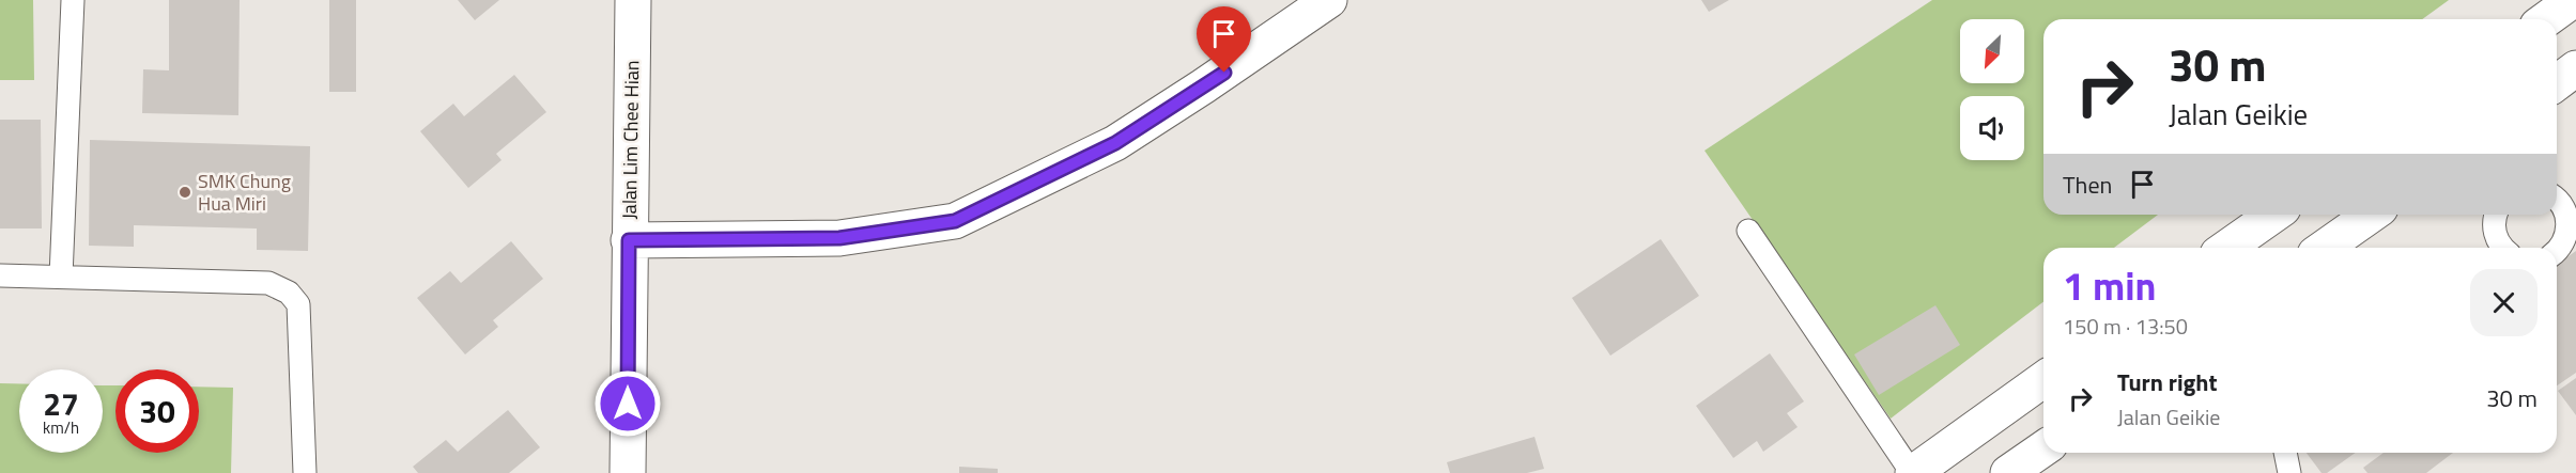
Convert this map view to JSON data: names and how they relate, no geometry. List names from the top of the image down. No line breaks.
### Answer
{"streets":{"street":["Jalan Lim Chee Hian"]},"places":["SMK Chung Hua Miri"],"north":"bottom left","page":{"turn":["30 m","Jalan Geikie"],"then":"Then","heading":["1 min","150 m · 13:50"],"list":[{"name":"Turn right","note":"Jalan Geikie","value":"30 m"}],"speed":"27 km/h","limit":"30"}}
